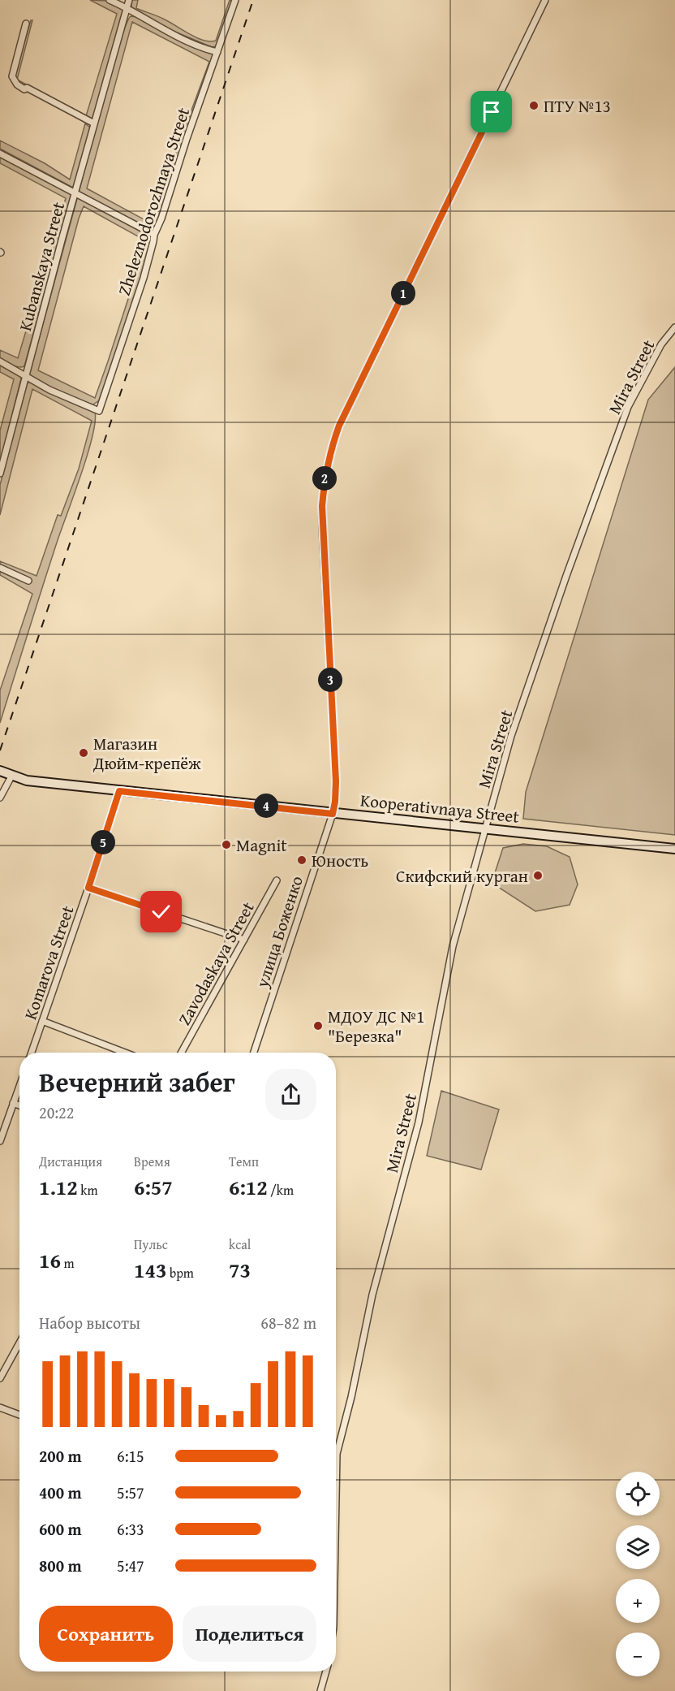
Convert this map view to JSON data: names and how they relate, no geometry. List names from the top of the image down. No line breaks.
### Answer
{"streets":{"street":["Zheleznodorozhnaya Street","Kubanskaya Street","Mira Street","Kooperativnaya Street","улица Боженко","Komarova Street","Zavodaskaya Street"]},"crossings":[["Zheleznodorozhnaya Street","Kubanskaya Street"],["Mira Street","Kooperativnaya Street"],["Kooperativnaya Street","улица Боженко"],["Kooperativnaya Street","Komarova Street"]],"places":["ПТУ №13","Магазин Дюйм-крепёж","Magnit","Юность","Скифский курган","МДОУ ДС №1 \"Березка\""],"page":{"pins":["1","2","3","4","5"],"heading":["Вечерний забег","20:22"],"stats":[["Дистанция","1.12 km"],["Время","6:57"],["Темп","6:12 /km"],["16 m"],["Пульс","143 bpm"],["kcal","73"]],"chart":["Набор высоты","68–82 m"],"list":[{"name":"200 m","note":"6:15"},{"name":"400 m","note":"5:57"},{"name":"600 m","note":"6:33"},{"name":"800 m","note":"5:47"}],"map_buttons":["+","−"],"buttons":["Сохранить","Поделиться"]}}
